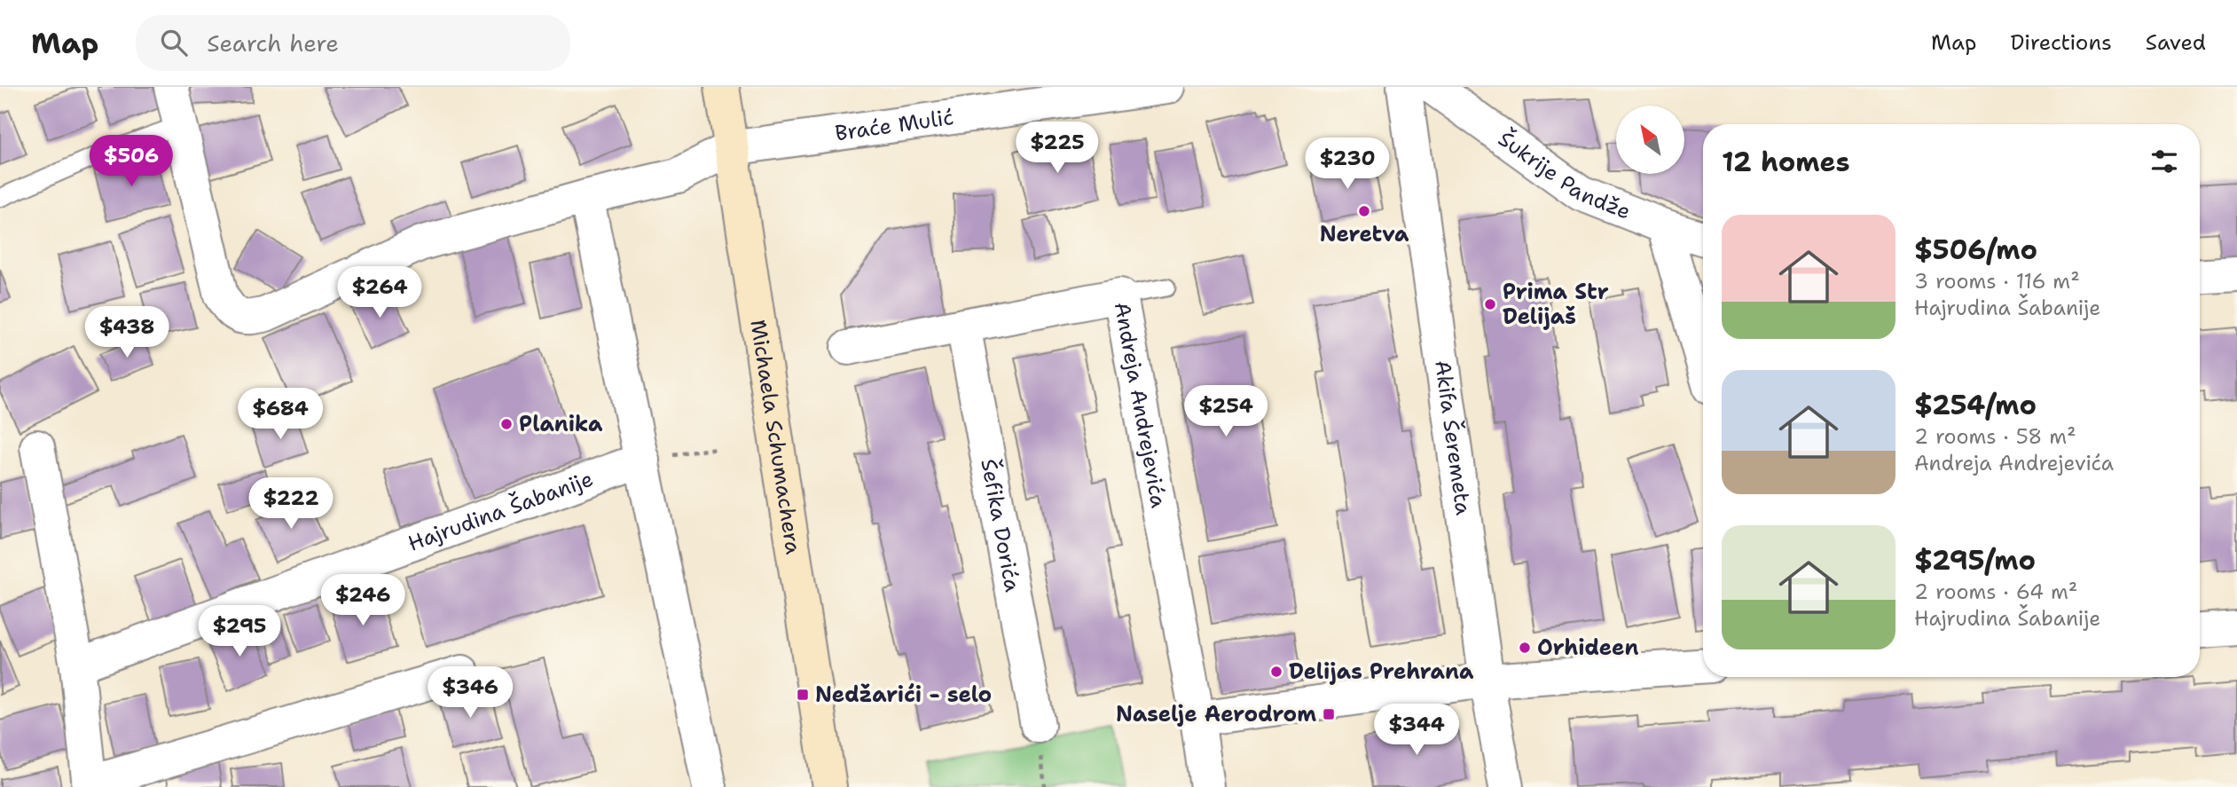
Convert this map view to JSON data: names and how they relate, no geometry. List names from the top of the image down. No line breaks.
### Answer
{"streets":{"main road":["Michaela Schumachera"],"street":["Braće Mulić","Šukrije Pandže","Andreja Andrejevića","Akifa Šeremeta","Hajrudina Šabanije","Šefika Dorića"]},"crossings":[["Braće Mulić","Michaela Schumachera"],["Andreja Andrejevića","Šefika Dorića"]],"places":{"other":["Neretva","Prima Str Delijaš","Planika","Orhideen","Delijas Prehrana"],"transit":["Nedžarići - selo","Naselje Aerodrom"]},"north":"top left","page":{"header":"Map","search":"Search here","nav":["Map","Directions","Saved"],"price":["$225","$506","$230","$264","$438","$254","$684","$222","$246","$295","$346","$344"],"heading":"12 homes","list":[{"name":"$506/mo","note":"3 rooms · 116 m² · Hajrudina Šabanije"},{"name":"$254/mo","note":"2 rooms · 58 m² · Andreja Andrejevića"},{"name":"$295/mo","note":"2 rooms · 64 m² · Hajrudina Šabanije"}]}}
